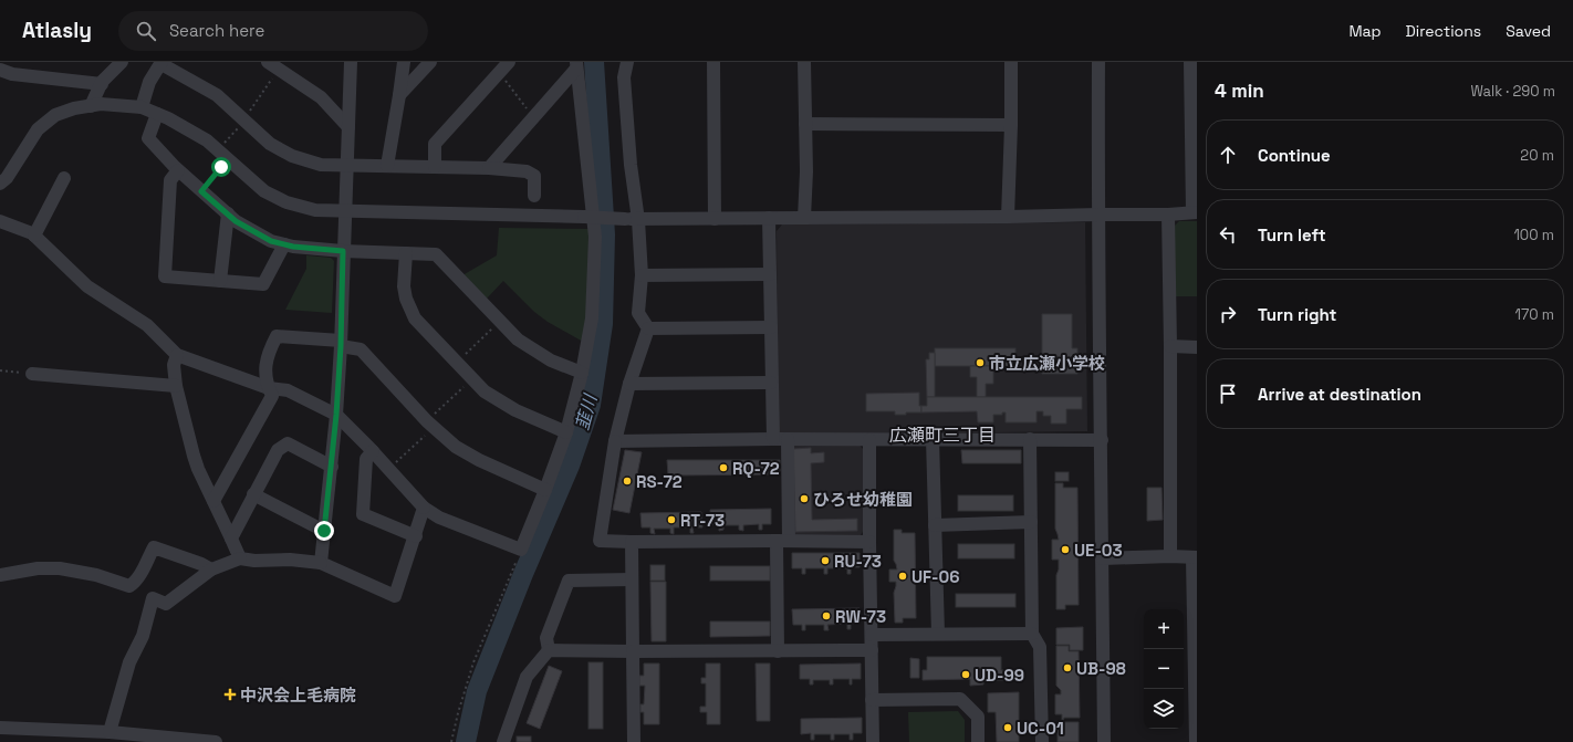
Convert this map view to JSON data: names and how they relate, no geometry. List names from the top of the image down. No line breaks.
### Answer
{"districts":["広瀬町三丁目"],"water":["韮川"],"places":{"other":["市立広瀬小学校","RQ-72","RS-72","ひろせ幼稚園","RT-73","UE-03","RU-73","UF-06","RW-73","UB-98","UD-99","UC-01"],"health":["中沢会上毛病院"]},"page":{"header":"Atlasly","search":"Search here","nav":["Map","Directions","Saved"],"heading":["4 min","Walk · 290 m"],"list":[["Continue","20 m"],["Turn left","100 m"],["Turn right","170 m"],"Arrive at destination"],"map_buttons":["+","−"]}}
